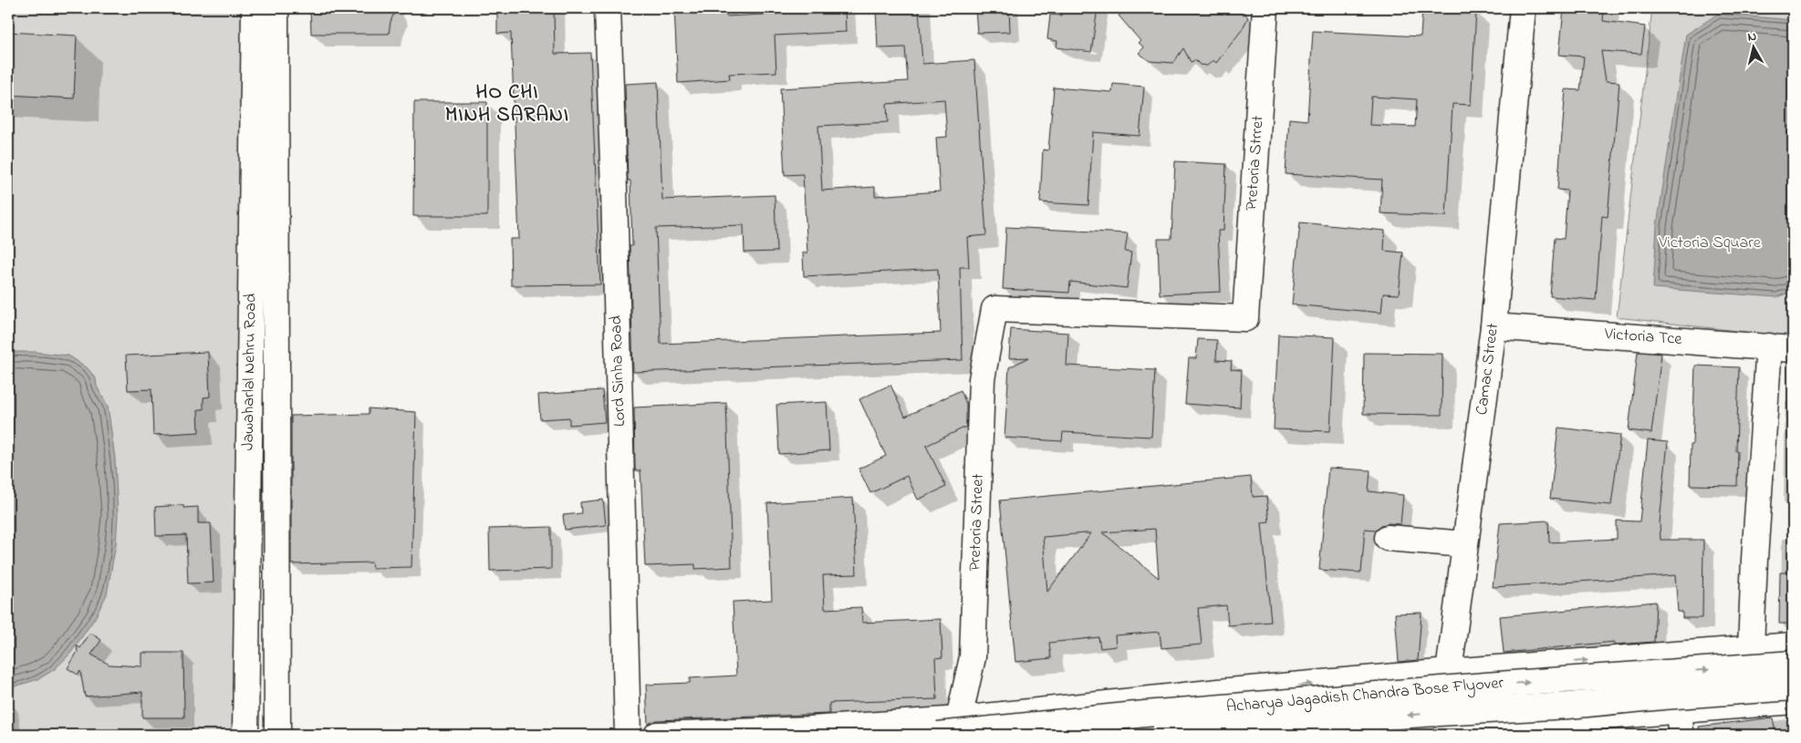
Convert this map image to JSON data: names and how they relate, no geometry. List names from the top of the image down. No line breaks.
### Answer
{"streets":{"main road":["Pretoria Strret","Victoria Tce","Camac Street","Lord Sinha Road","Jawaharlal Nehru Road","Pretoria Street","Acharya Jagadish Chandra Bose Flyover"]},"crossings":[["Pretoria Strret","Pretoria Street"],["Victoria Tce","Camac Street"]],"districts":["HO CHI MINH SARANI"],"parks":["Victoria Square"],"north":"top"}
